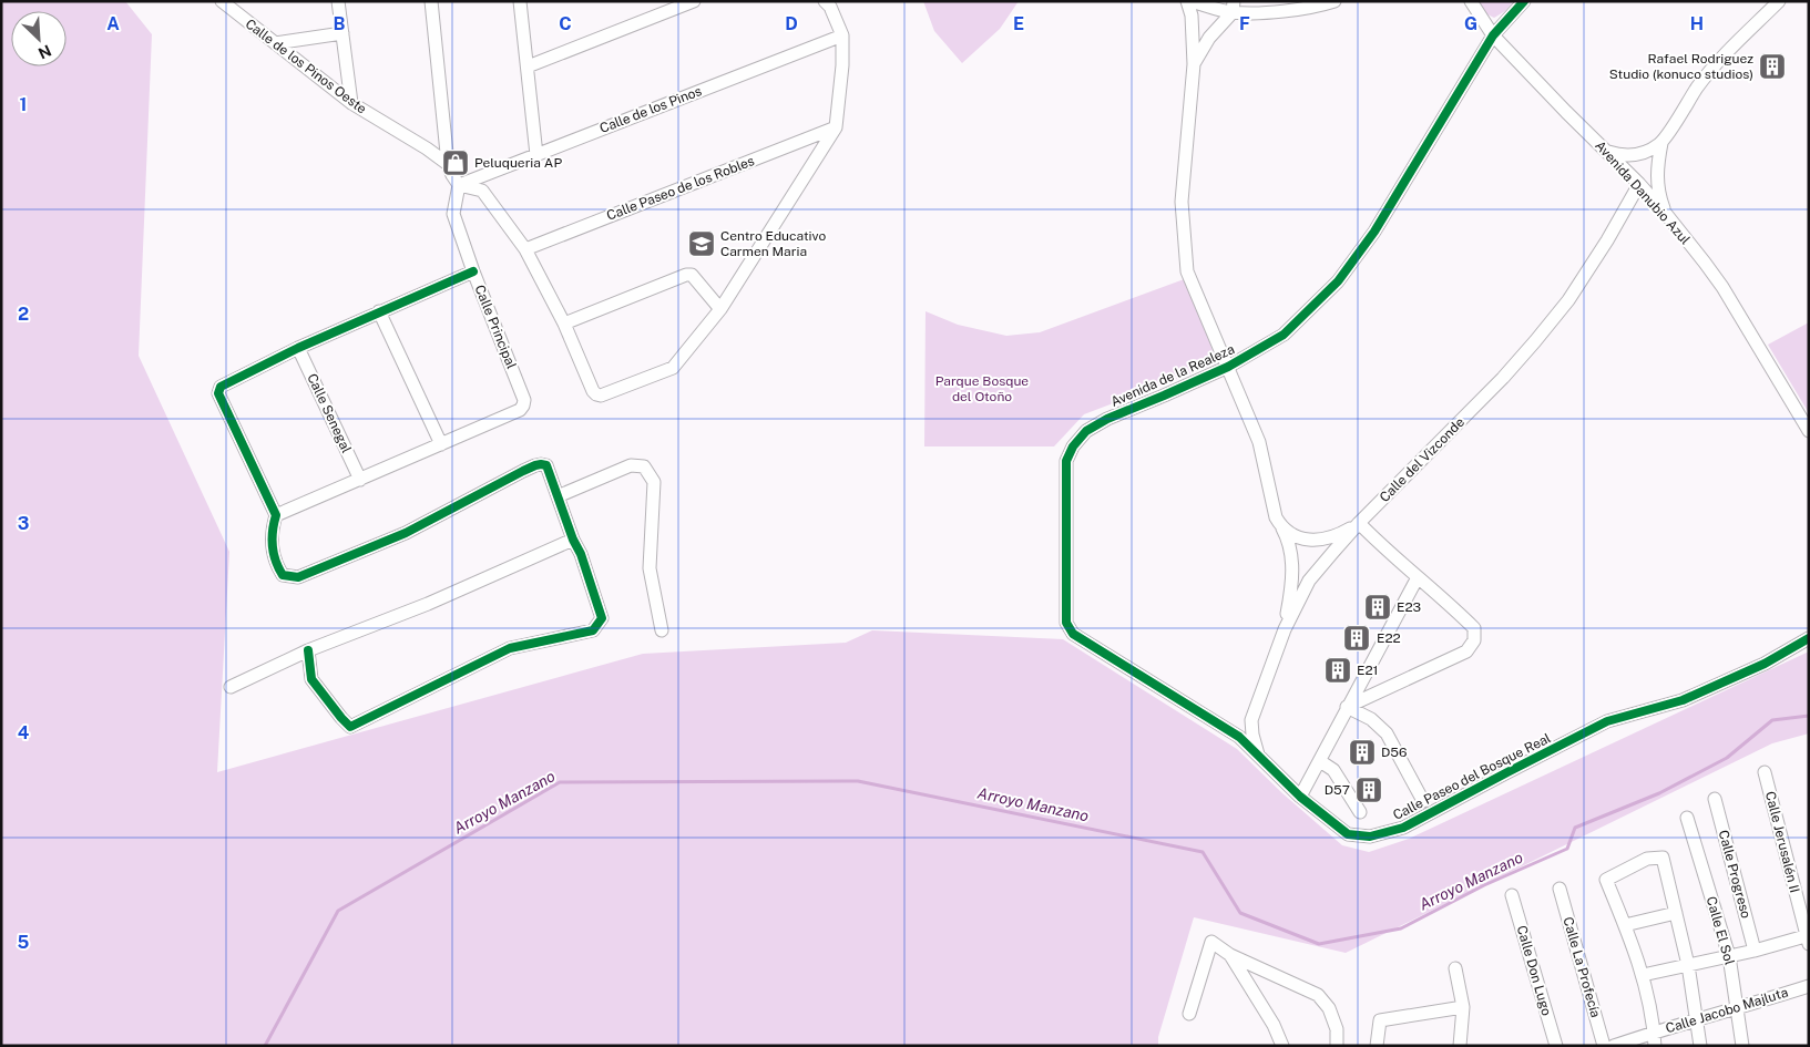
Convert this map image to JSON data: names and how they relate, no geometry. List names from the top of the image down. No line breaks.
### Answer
{"streets":{"street":["Calle de los Pinos Oeste","Calle de los Pinos","Calle Paseo de los Robles","Avenida Danubio Azul","Calle Principal","Avenida de la Realeza","Calle Senegal","Calle del Vizconde","Calle Paseo del Bosque Real","Calle Jerusalén II","Calle Progreso","Calle El Sol","Calle La Profecía","Calle Don Lugo","Calle Jacobo Majluta"]},"crossings":[["Calle de los Pinos","Calle Principal"],["Avenida Danubio Azul","Avenida de la Realeza"],["Avenida Danubio Azul","Calle del Vizconde"],["Avenida de la Realeza","Calle Paseo del Bosque Real"],["Calle El Sol","Calle Jacobo Majluta"]],"water":["Arroyo Manzano"],"parks":["Parque Bosque del Otoño"],"places":{"building":["Rafael Rodriguez Studio (konuco studios)","E23","E22","E21","D56","D57"],"shop":["Peluqueria AP"],"school or university":["Centro Educativo Carmen Maria"]},"north":"bottom right","grid":{"columns":["A","B","C","D","E","F","G","H"],"rows":["1","2","3","4","5"]}}
